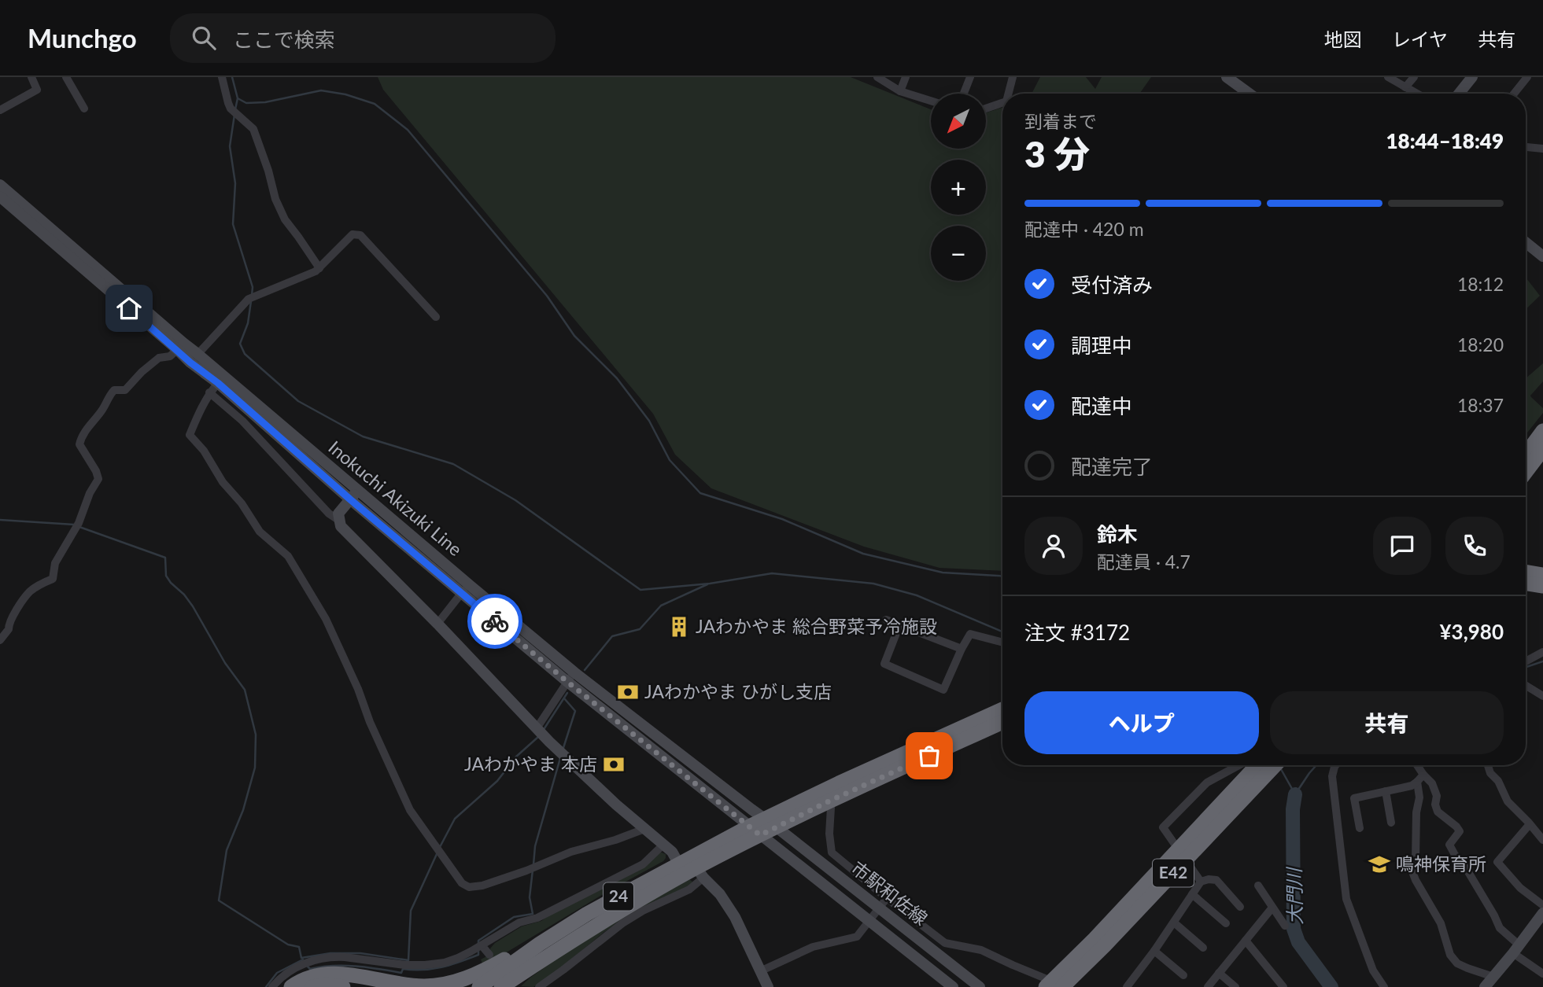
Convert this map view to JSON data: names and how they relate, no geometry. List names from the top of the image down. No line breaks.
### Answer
{"streets":{"highway":["E42","24"],"main road":["Inokuchi Akizuki Line","市駅和佐線"]},"crossings":[["Inokuchi Akizuki Line","市駅和佐線"],["Inokuchi Akizuki Line","24"],["市駅和佐線","24"]],"water":["大門川"],"places":{"building":["JAわかやま 総合野菜予冷施設"],"bank":["JAわかやま ひがし支店","JAわかやま 本店"],"school or university":["鳴神保育所"]},"north":"bottom left","page":{"header":"Munchgo","search":"ここで検索","nav":["地図","レイヤ","共有"],"map_buttons":["+","−"],"heading":["3 分","到着まで","18:44–18:49"],"panel":["鈴木","配達員 · 4.7","注文 #3172","¥3,980"],"bar":"配達中 · 420 m","list":[["受付済み","18:12"],["調理中","18:20"],["配達中","18:37"],"配達完了"],"buttons":["ヘルプ","共有"]}}
